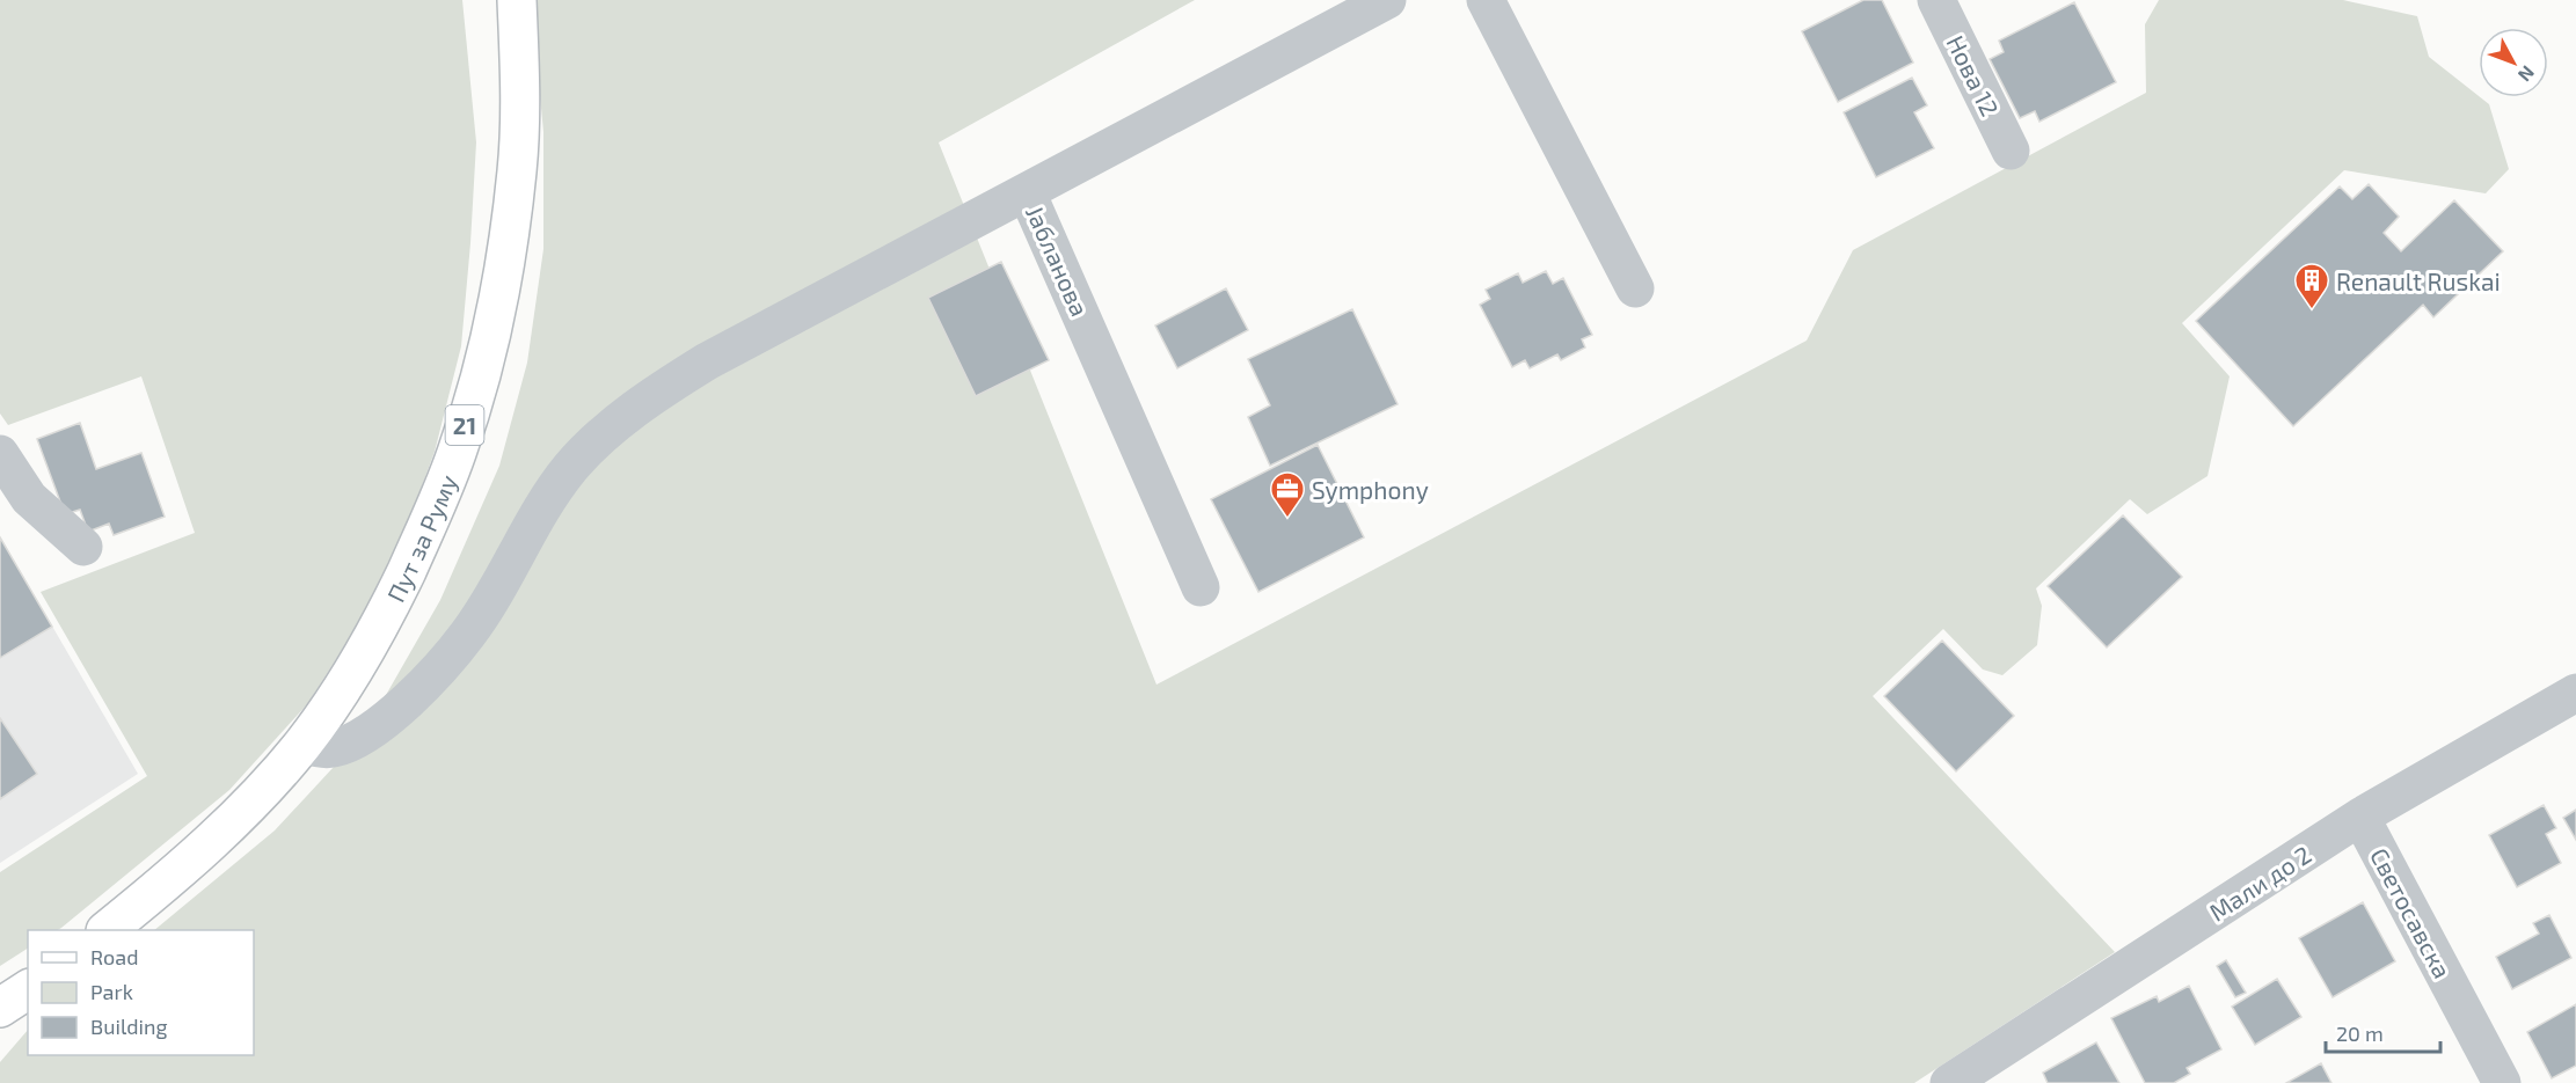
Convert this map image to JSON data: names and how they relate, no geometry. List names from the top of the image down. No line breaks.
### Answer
{"streets":{"main road":["21","Пут за Руму"],"street":["Нова 12","Јабланова","Мали до 2","Светосавска"]},"crossings":[["Мали до 2","Светосавска"]],"places":{"building":["Renault Ruskai"],"office":["Symphony"]},"legend":["Road","Park","Building"],"scale_bar":"20 m","north":"bottom right"}
